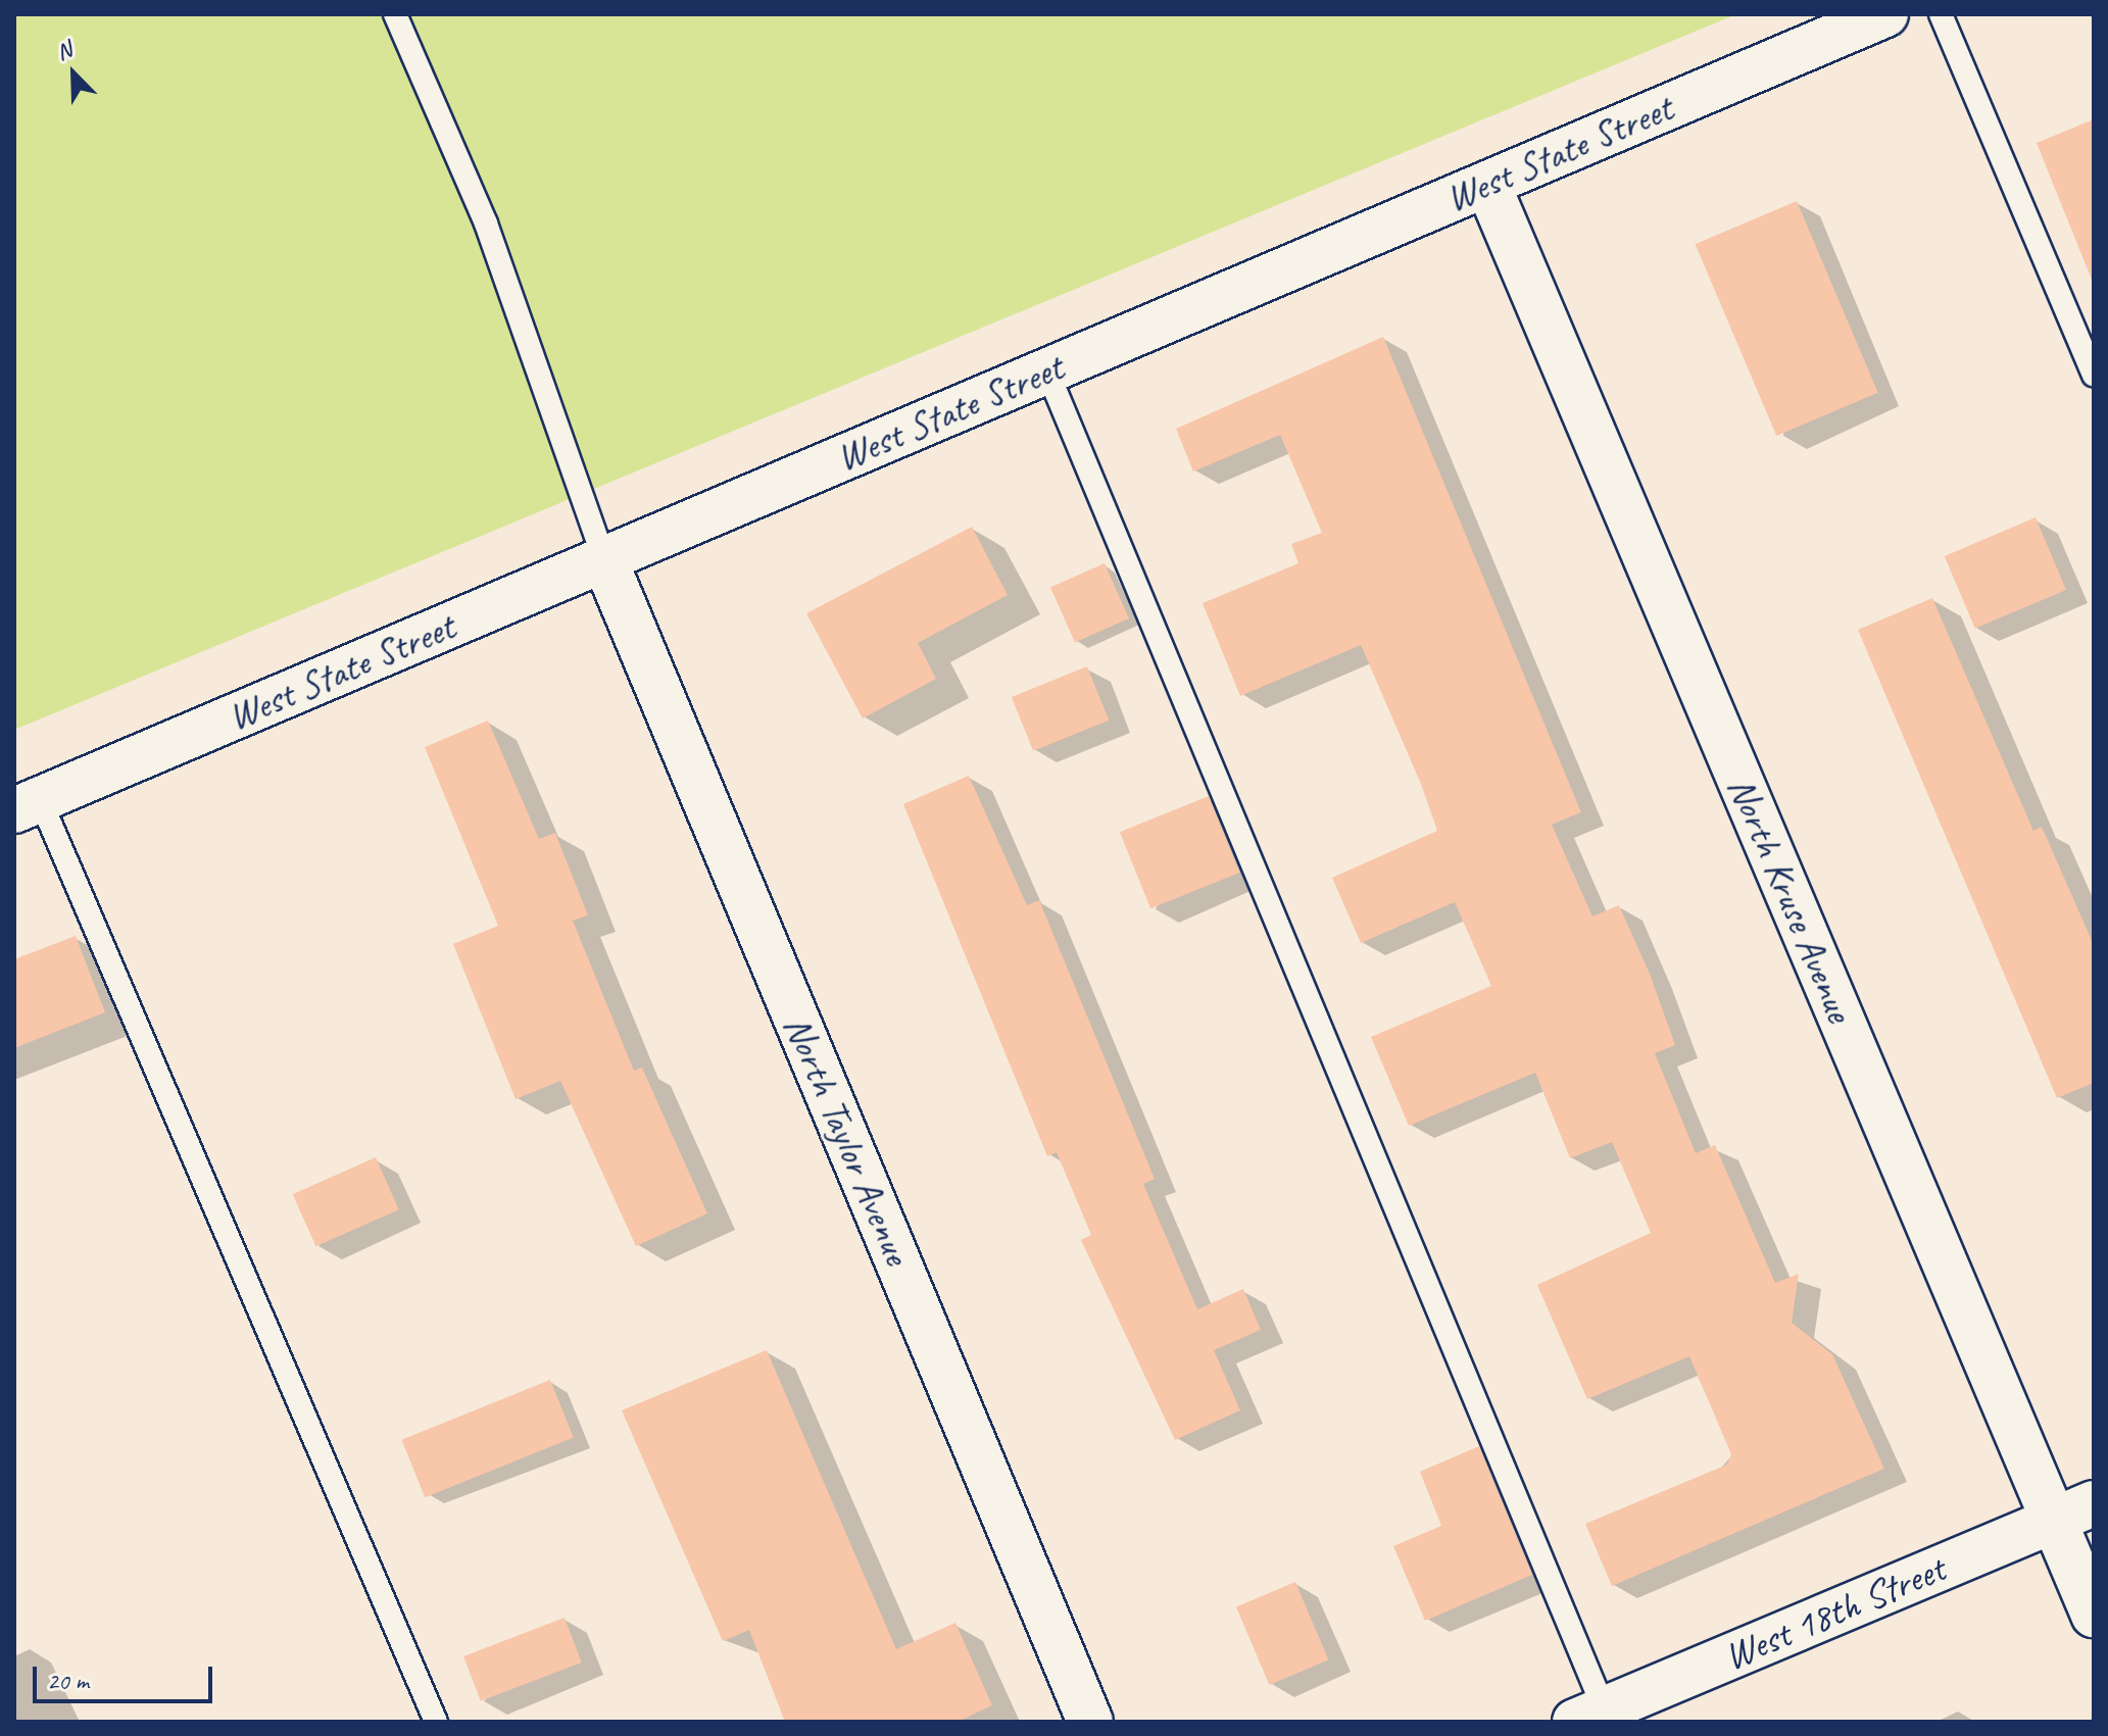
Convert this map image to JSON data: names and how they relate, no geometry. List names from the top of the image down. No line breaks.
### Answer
{"streets":{"street":["West State Street","North Kruse Avenue","North Taylor Avenue","West 18th Street"]},"crossings":[["West State Street","North Kruse Avenue"],["West State Street","North Taylor Avenue"],["North Kruse Avenue","West 18th Street"]],"scale_bar":"20 m","north":"top left"}
